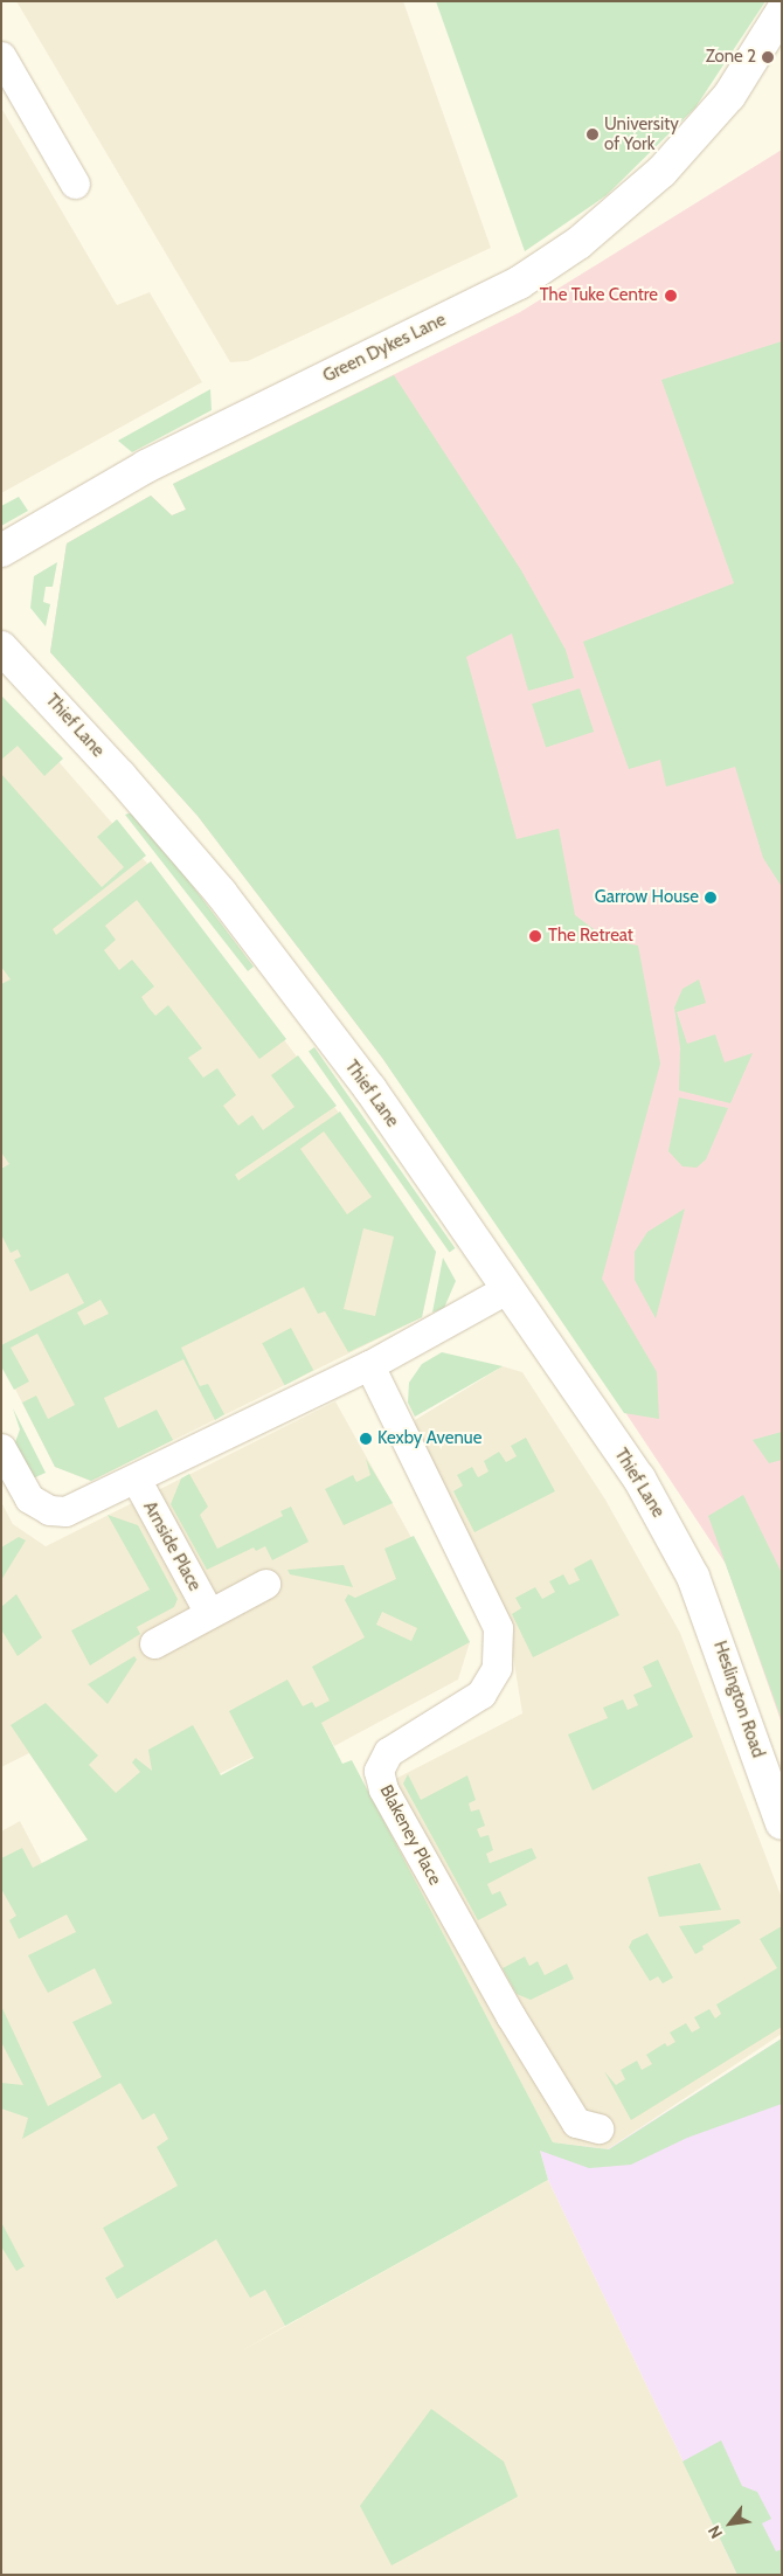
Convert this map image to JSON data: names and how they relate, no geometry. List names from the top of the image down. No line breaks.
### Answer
{"streets":{"street":["Green Dykes Lane","Thief Lane","Arnside Place","Heslington Road","Blakeney Place"]},"crossings":[["Thief Lane","Heslington Road"]],"places":["Zone 2","University of York","The Tuke Centre","Garrow House","The Retreat","Kexby Avenue"],"north":"bottom left"}
